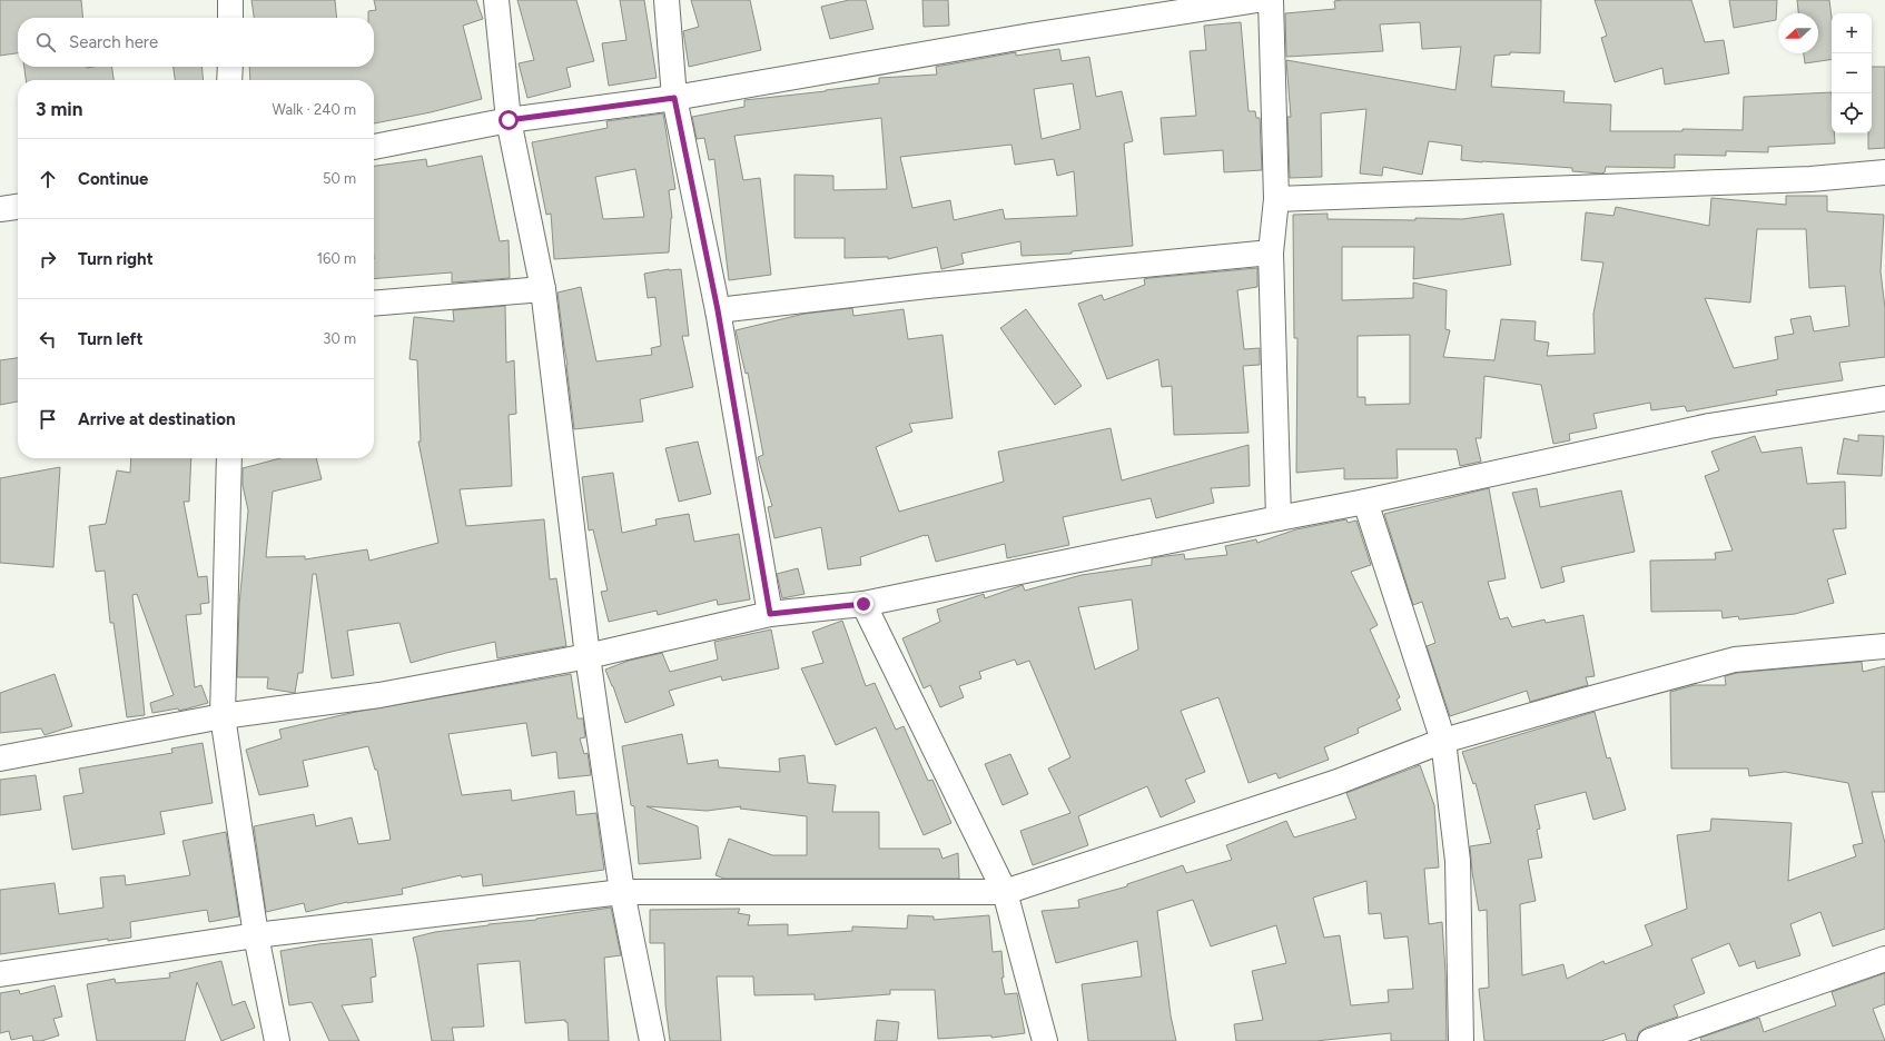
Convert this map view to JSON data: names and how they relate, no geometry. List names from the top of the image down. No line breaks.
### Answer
{"north":"left","page":{"map_buttons":["+","−"],"search":"Search here","heading":["3 min","Walk · 240 m"],"list":[["Continue","50 m"],["Turn right","160 m"],["Turn left","30 m"],"Arrive at destination"]}}
